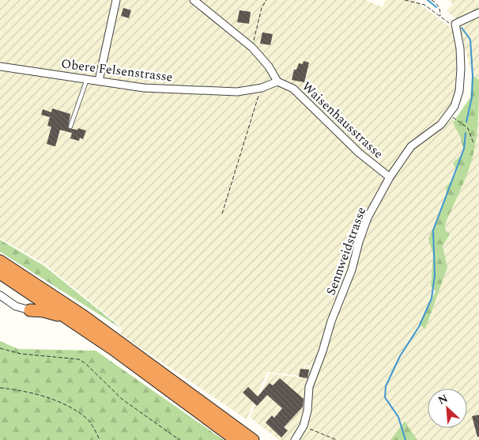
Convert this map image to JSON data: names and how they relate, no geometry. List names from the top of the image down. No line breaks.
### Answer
{"streets":{"street":["Obere Felsenstrasse","Waisenhausstrasse","Sennweidstrasse"]},"crossings":[["Obere Felsenstrasse","Waisenhausstrasse"],["Waisenhausstrasse","Sennweidstrasse"]],"north":"top left"}
